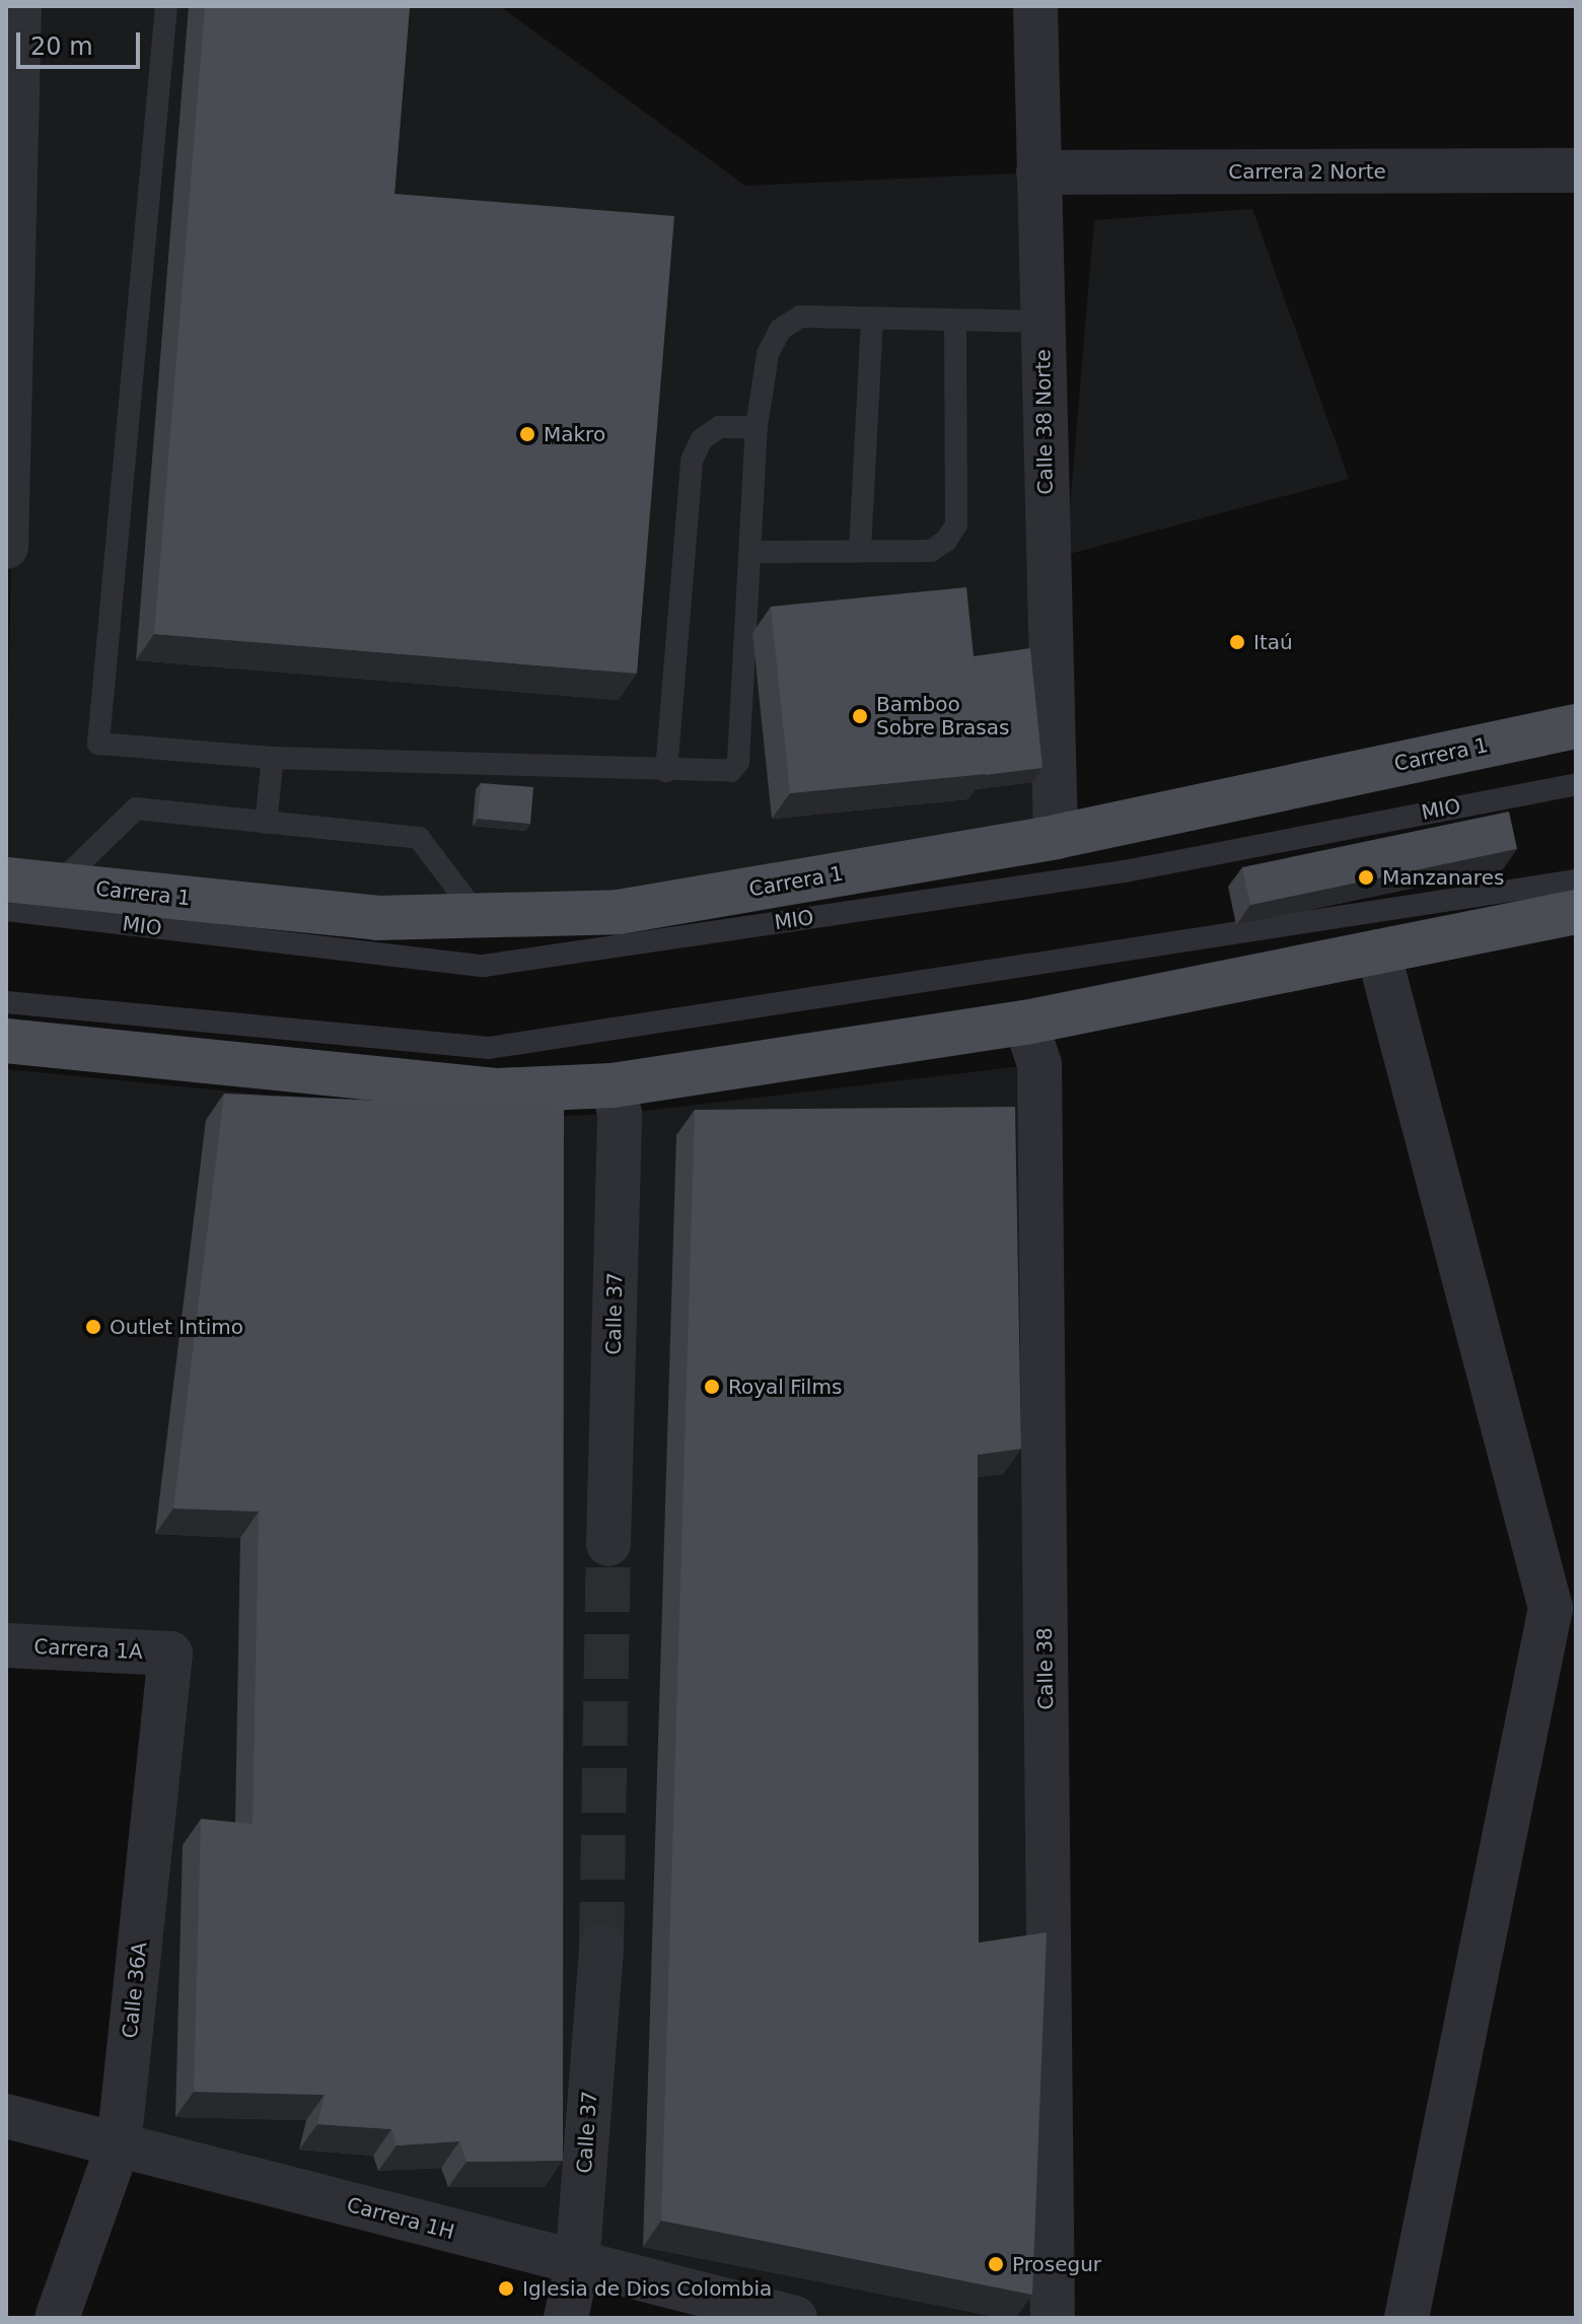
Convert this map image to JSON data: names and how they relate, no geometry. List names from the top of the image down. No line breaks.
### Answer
{"streets":{"main road":["Carrera 1"],"street":["Carrera 2 Norte","Calle 38 Norte","Calle 37","Carrera 1A","Calle 38","Calle 36A","Carrera 1H"],"lane":["MIO"]},"crossings":[["Carrera 2 Norte","Calle 38 Norte"],["Calle 38 Norte","Carrera 1"],["Calle 37","Carrera 1H"],["Carrera 1A","Calle 36A"],["Calle 36A","Carrera 1H"]],"places":["Makro","Itaú","Bamboo Sobre Brasas","Manzanares","Outlet Intimo","Royal Films","Prosegur","Iglesia de Dios Colombia"],"scale_bar":"20 m"}
